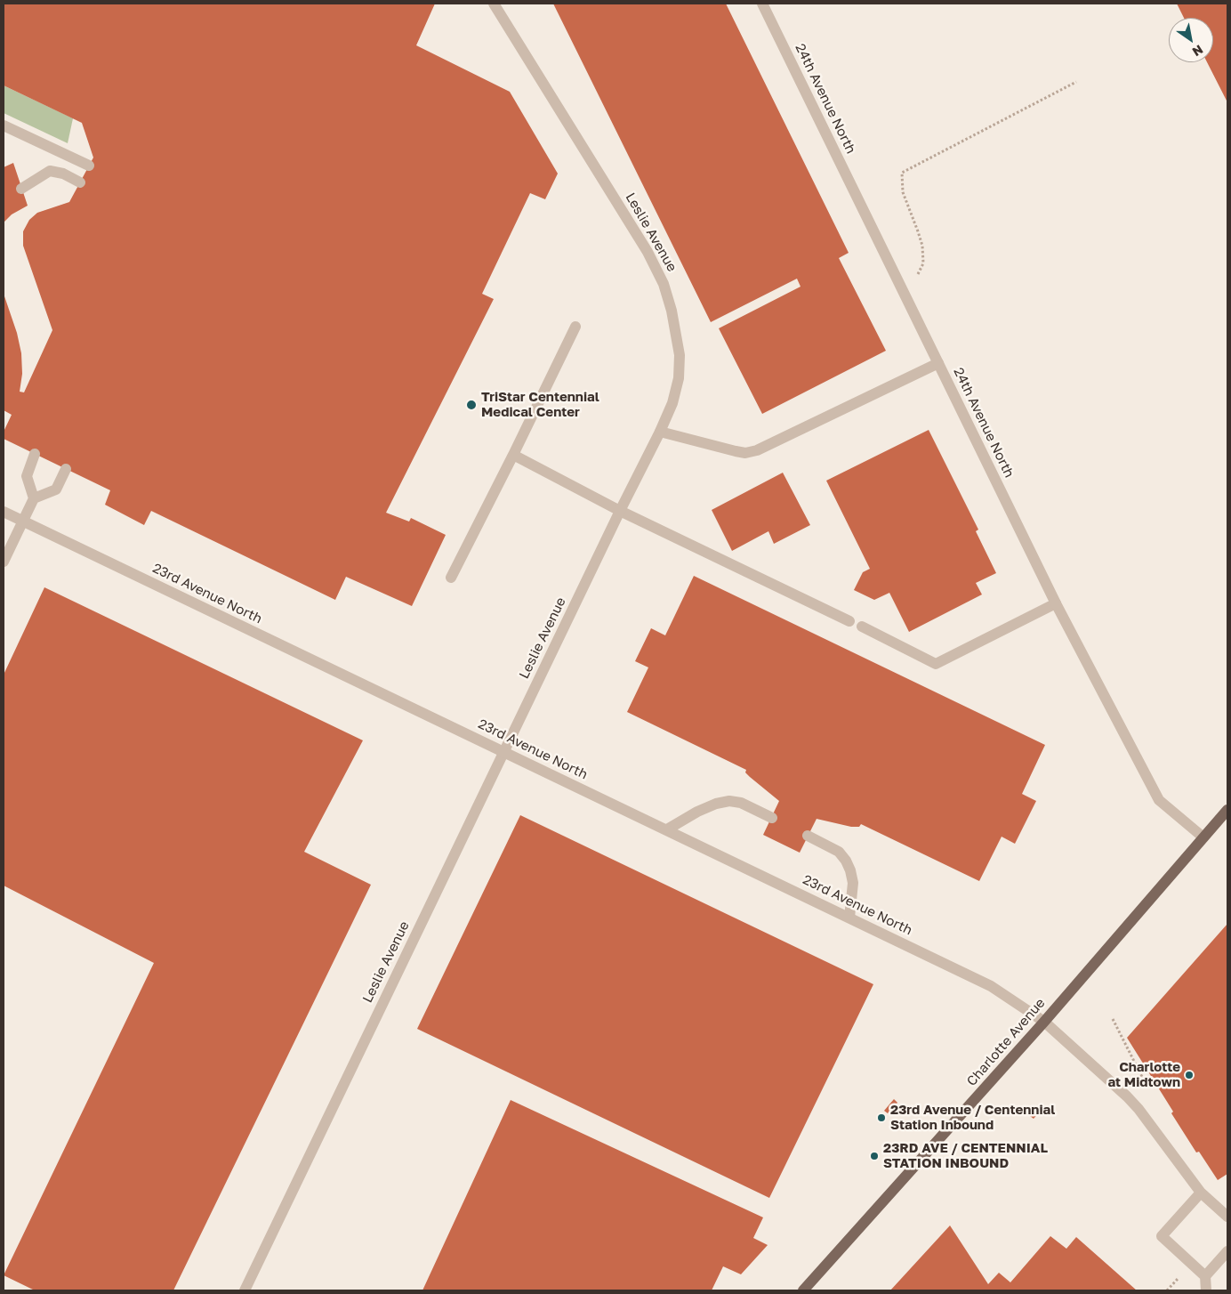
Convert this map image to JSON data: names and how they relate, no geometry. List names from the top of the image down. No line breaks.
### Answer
{"streets":{"main road":["Charlotte Avenue"],"street":["24th Avenue North","Leslie Avenue","23rd Avenue North"]},"crossings":[["24th Avenue North","Charlotte Avenue"],["Leslie Avenue","23rd Avenue North"],["23rd Avenue North","Charlotte Avenue"]],"places":["TriStar Centennial Medical Center","Charlotte at Midtown","23rd Avenue / Centennial Station Inbound","23RD AVE / CENTENNIAL STATION INBOUND"],"north":"bottom right"}
